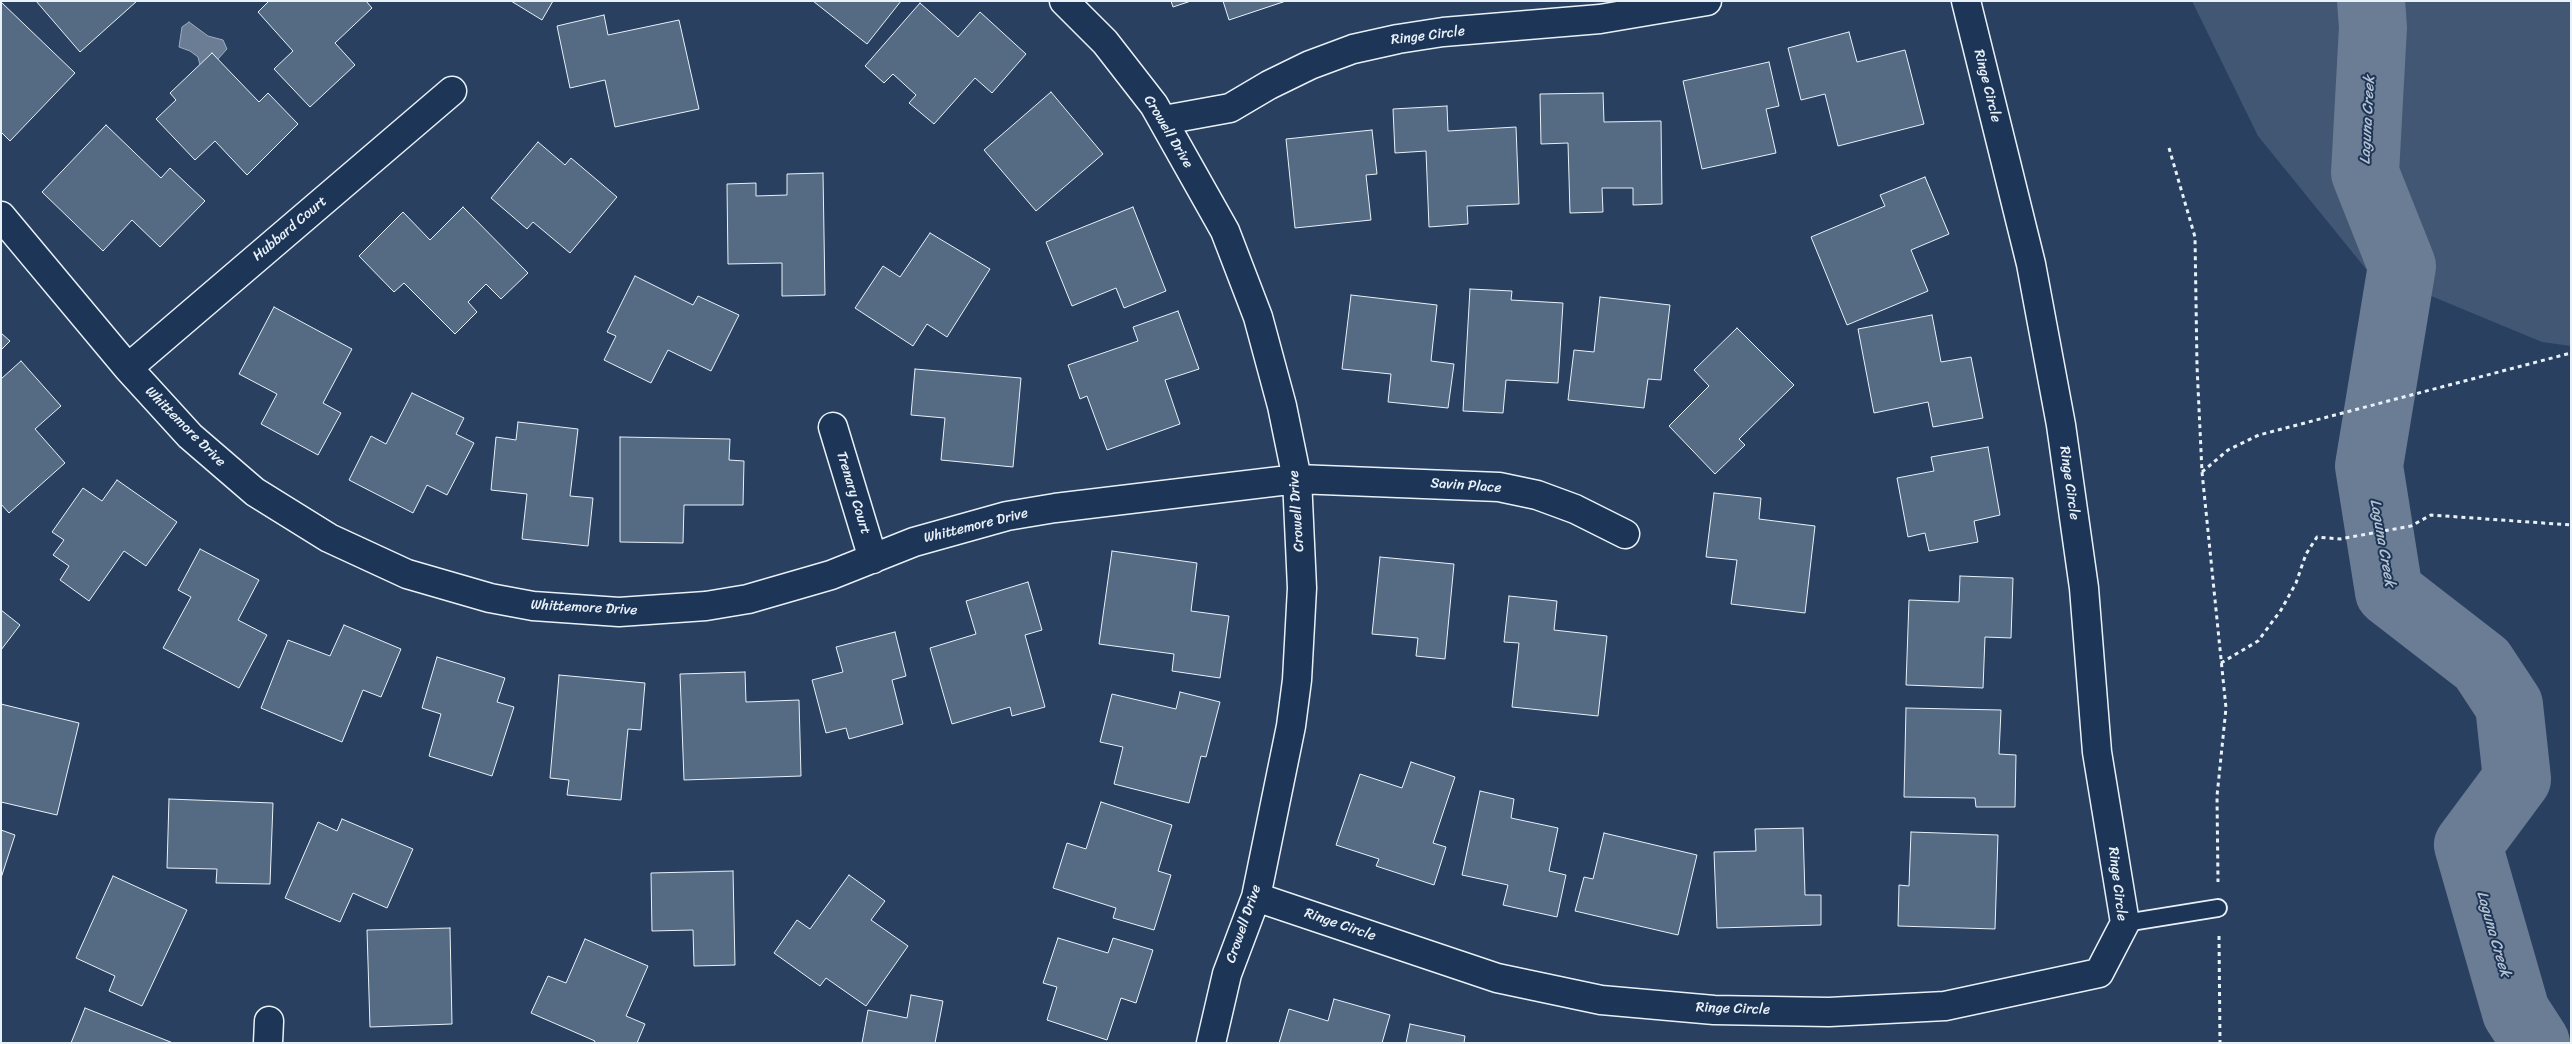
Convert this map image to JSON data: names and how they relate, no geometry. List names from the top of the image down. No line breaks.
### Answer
{"streets":{"street":["Ringe Circle","Crowell Drive","Hubbard Court","Whittemore Drive","Savin Place","Trenary Court"]},"crossings":[["Ringe Circle","Crowell Drive"],["Crowell Drive","Whittemore Drive"],["Crowell Drive","Savin Place"],["Hubbard Court","Whittemore Drive"],["Whittemore Drive","Savin Place"],["Whittemore Drive","Trenary Court"]],"water":["Laguna Creek"]}
